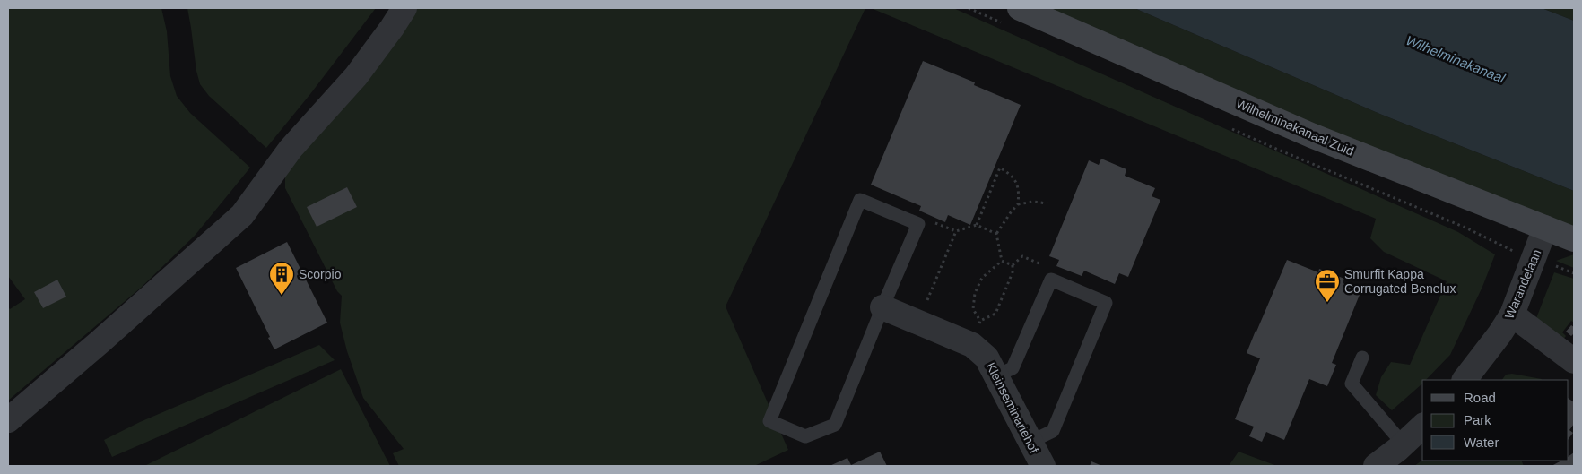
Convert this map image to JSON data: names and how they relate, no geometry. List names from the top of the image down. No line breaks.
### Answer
{"streets":{"street":["Wilhelminakanaal Zuid","Warandelaan","Kleinseminariehof"]},"crossings":[["Wilhelminakanaal Zuid","Warandelaan"]],"water":["Wilhelminakanaal"],"places":{"building":["Scorpio"],"office":["Smurfit Kappa Corrugated Benelux"]},"legend":["Road","Park","Water"]}
